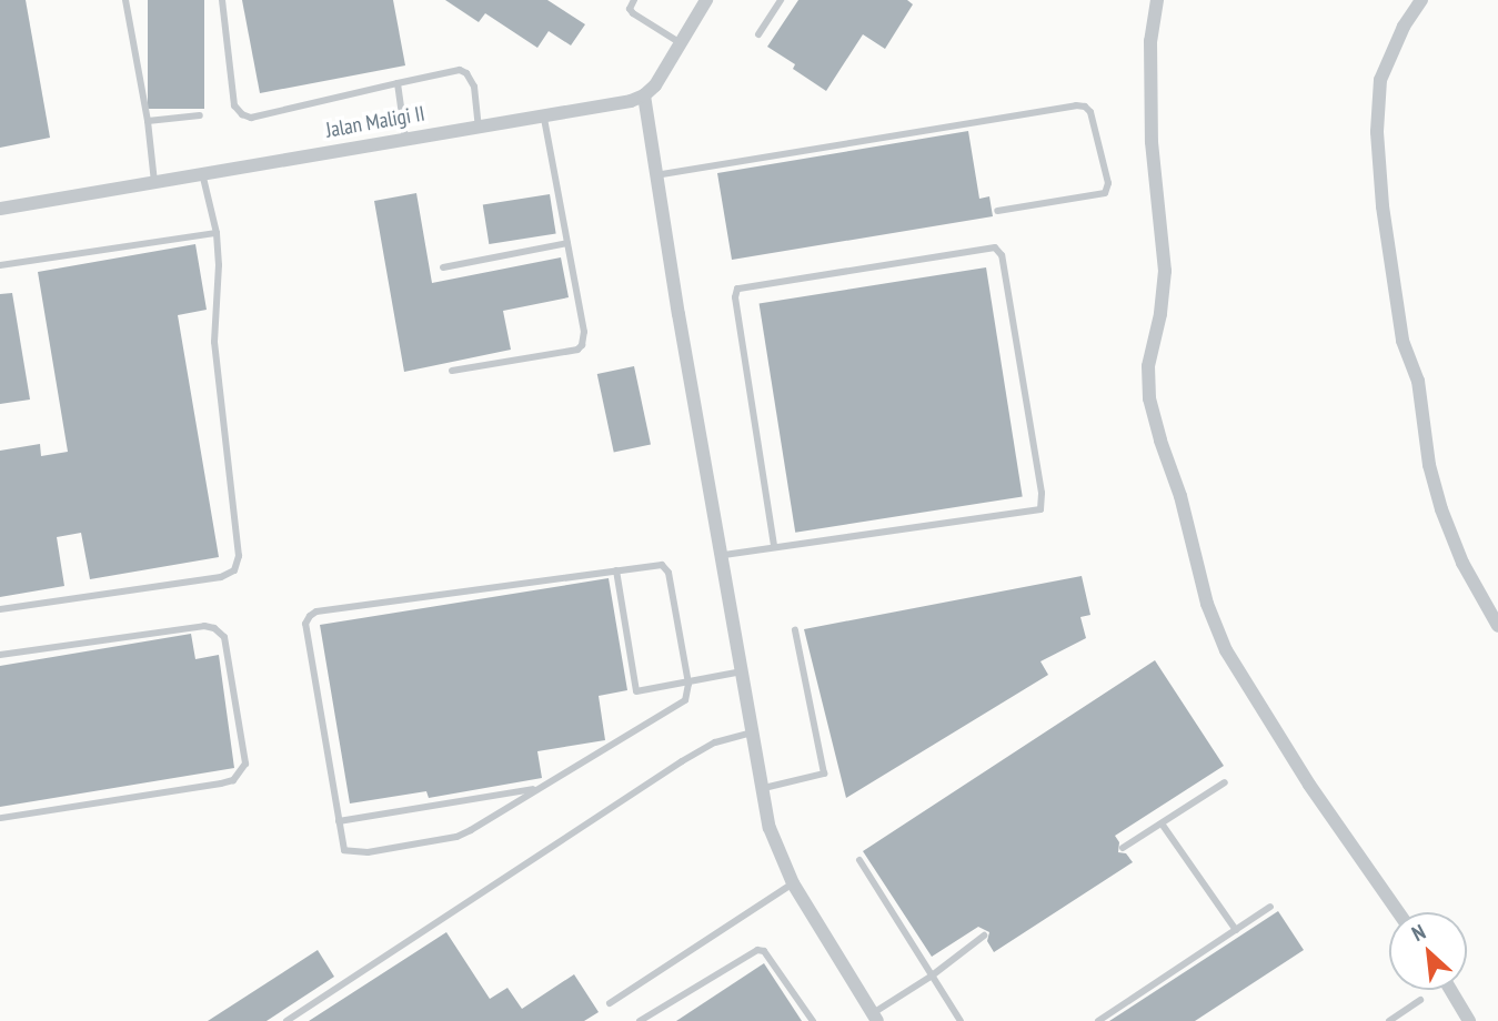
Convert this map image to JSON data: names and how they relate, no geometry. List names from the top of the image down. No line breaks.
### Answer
{"streets":{"street":["Jalan Maligi II"]},"north":"top left"}
